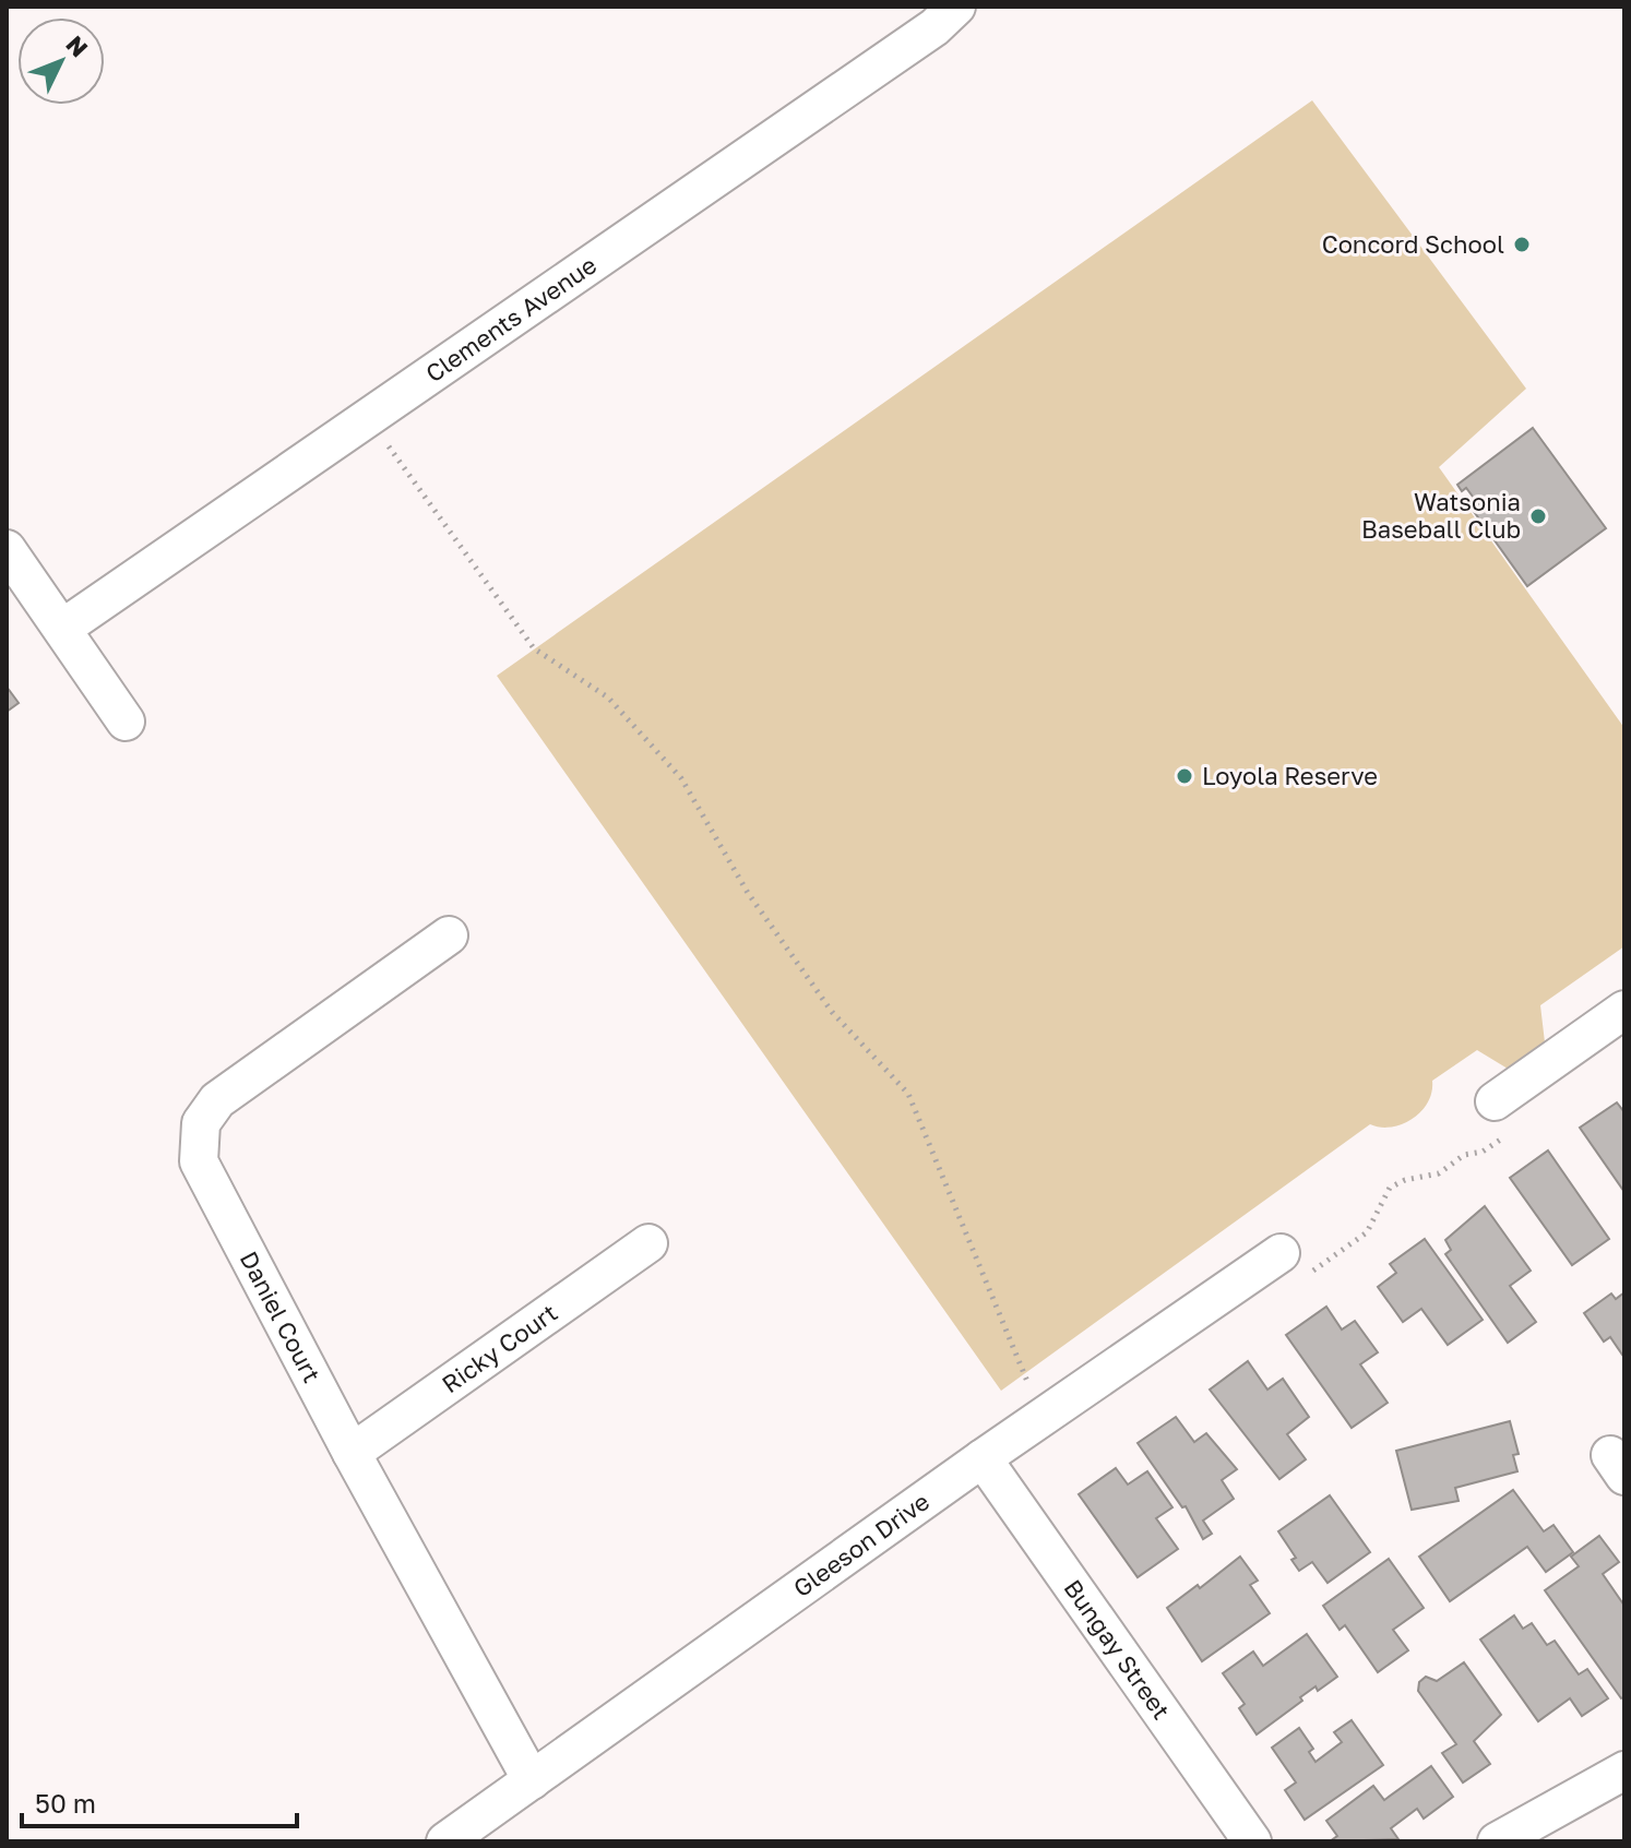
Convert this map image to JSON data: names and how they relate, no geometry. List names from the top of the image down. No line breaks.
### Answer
{"streets":{"street":["Clements Avenue","Daniel Court","Ricky Court","Gleeson Drive","Bungay Street"]},"crossings":[["Daniel Court","Ricky Court"],["Daniel Court","Gleeson Drive"],["Gleeson Drive","Bungay Street"]],"places":["Concord School","Watsonia Baseball Club","Loyola Reserve"],"scale_bar":"50 m","north":"top right"}
